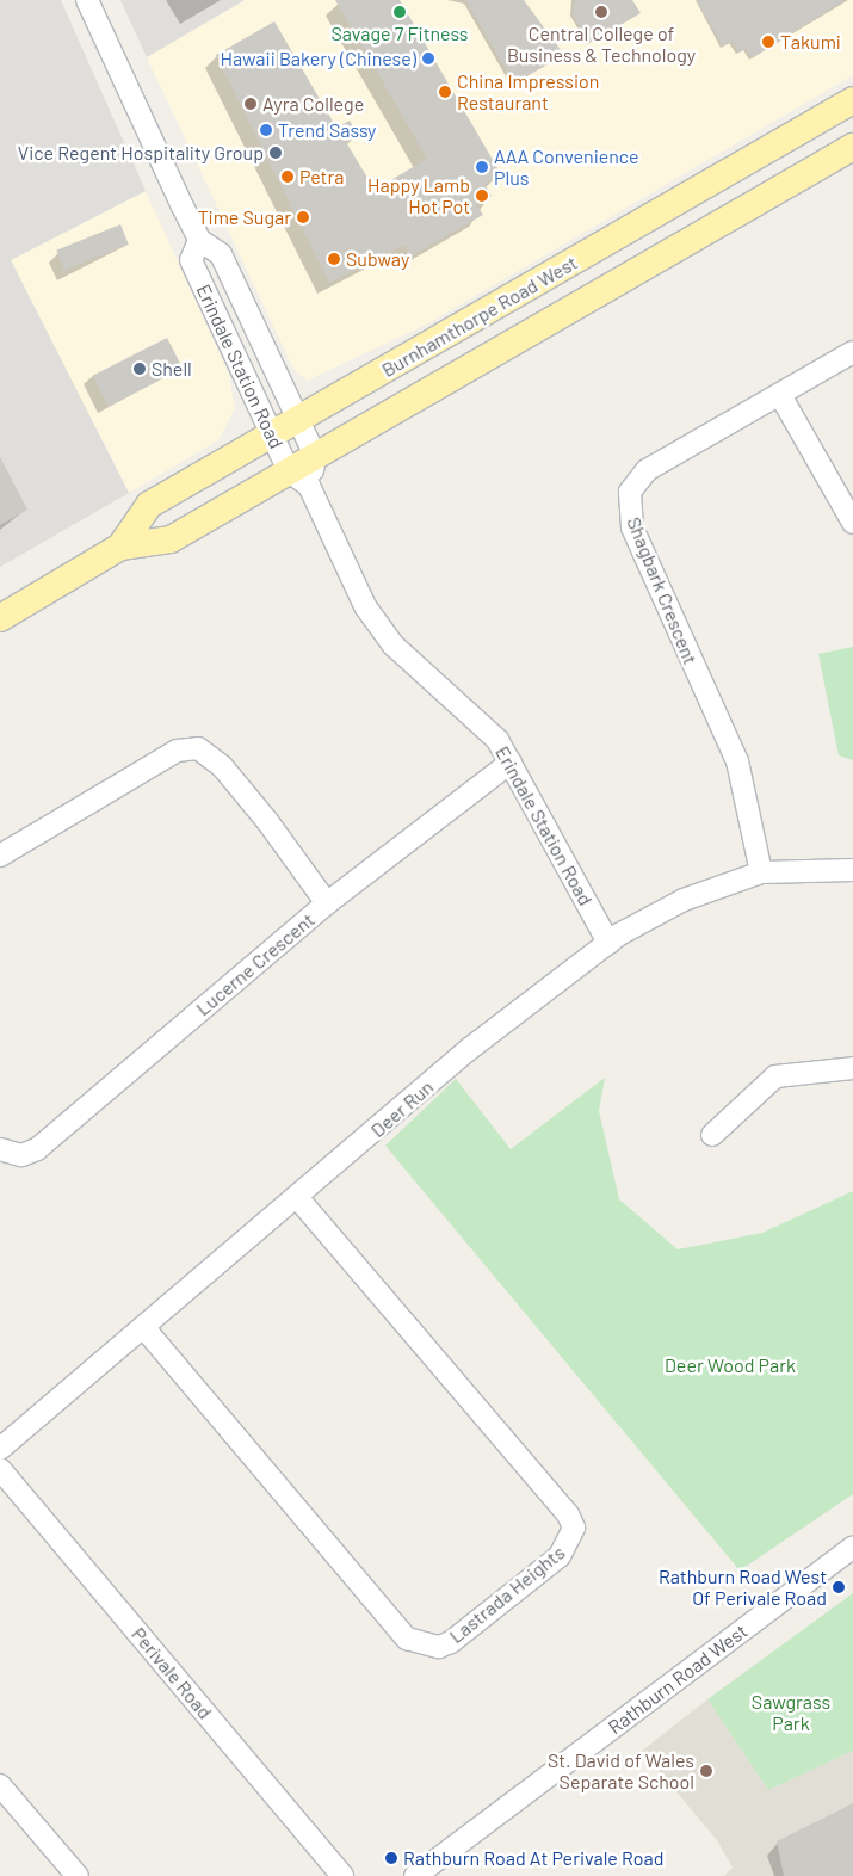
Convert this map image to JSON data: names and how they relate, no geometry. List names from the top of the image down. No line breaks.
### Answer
{"streets":{"main road":["Burnhamthorpe Road West"],"street":["Erindale Station Road","Shagbark Crescent","Lucerne Crescent","Deer Run","Lastrada Heights","Perivale Road","Rathburn Road West"]},"crossings":[["Burnhamthorpe Road West","Erindale Station Road"],["Erindale Station Road","Lucerne Crescent"],["Erindale Station Road","Deer Run"],["Shagbark Crescent","Deer Run"],["Deer Run","Lastrada Heights"]],"parks":["Deer Wood Park","Sawgrass Park"],"places":["Savage 7 Fitness","Central College of Business & Technology","Takumi","Hawaii Bakery (Chinese)","China Impression Restaurant","Ayra College","Trend Sassy","Vice Regent Hospitality Group","AAA Convenience Plus","Petra","Happy Lamb Hot Pot","Time Sugar","Subway","Shell","Rathburn Road West Of Perivale Road","St. David of Wales Separate School","Rathburn Road At Perivale Road"]}
